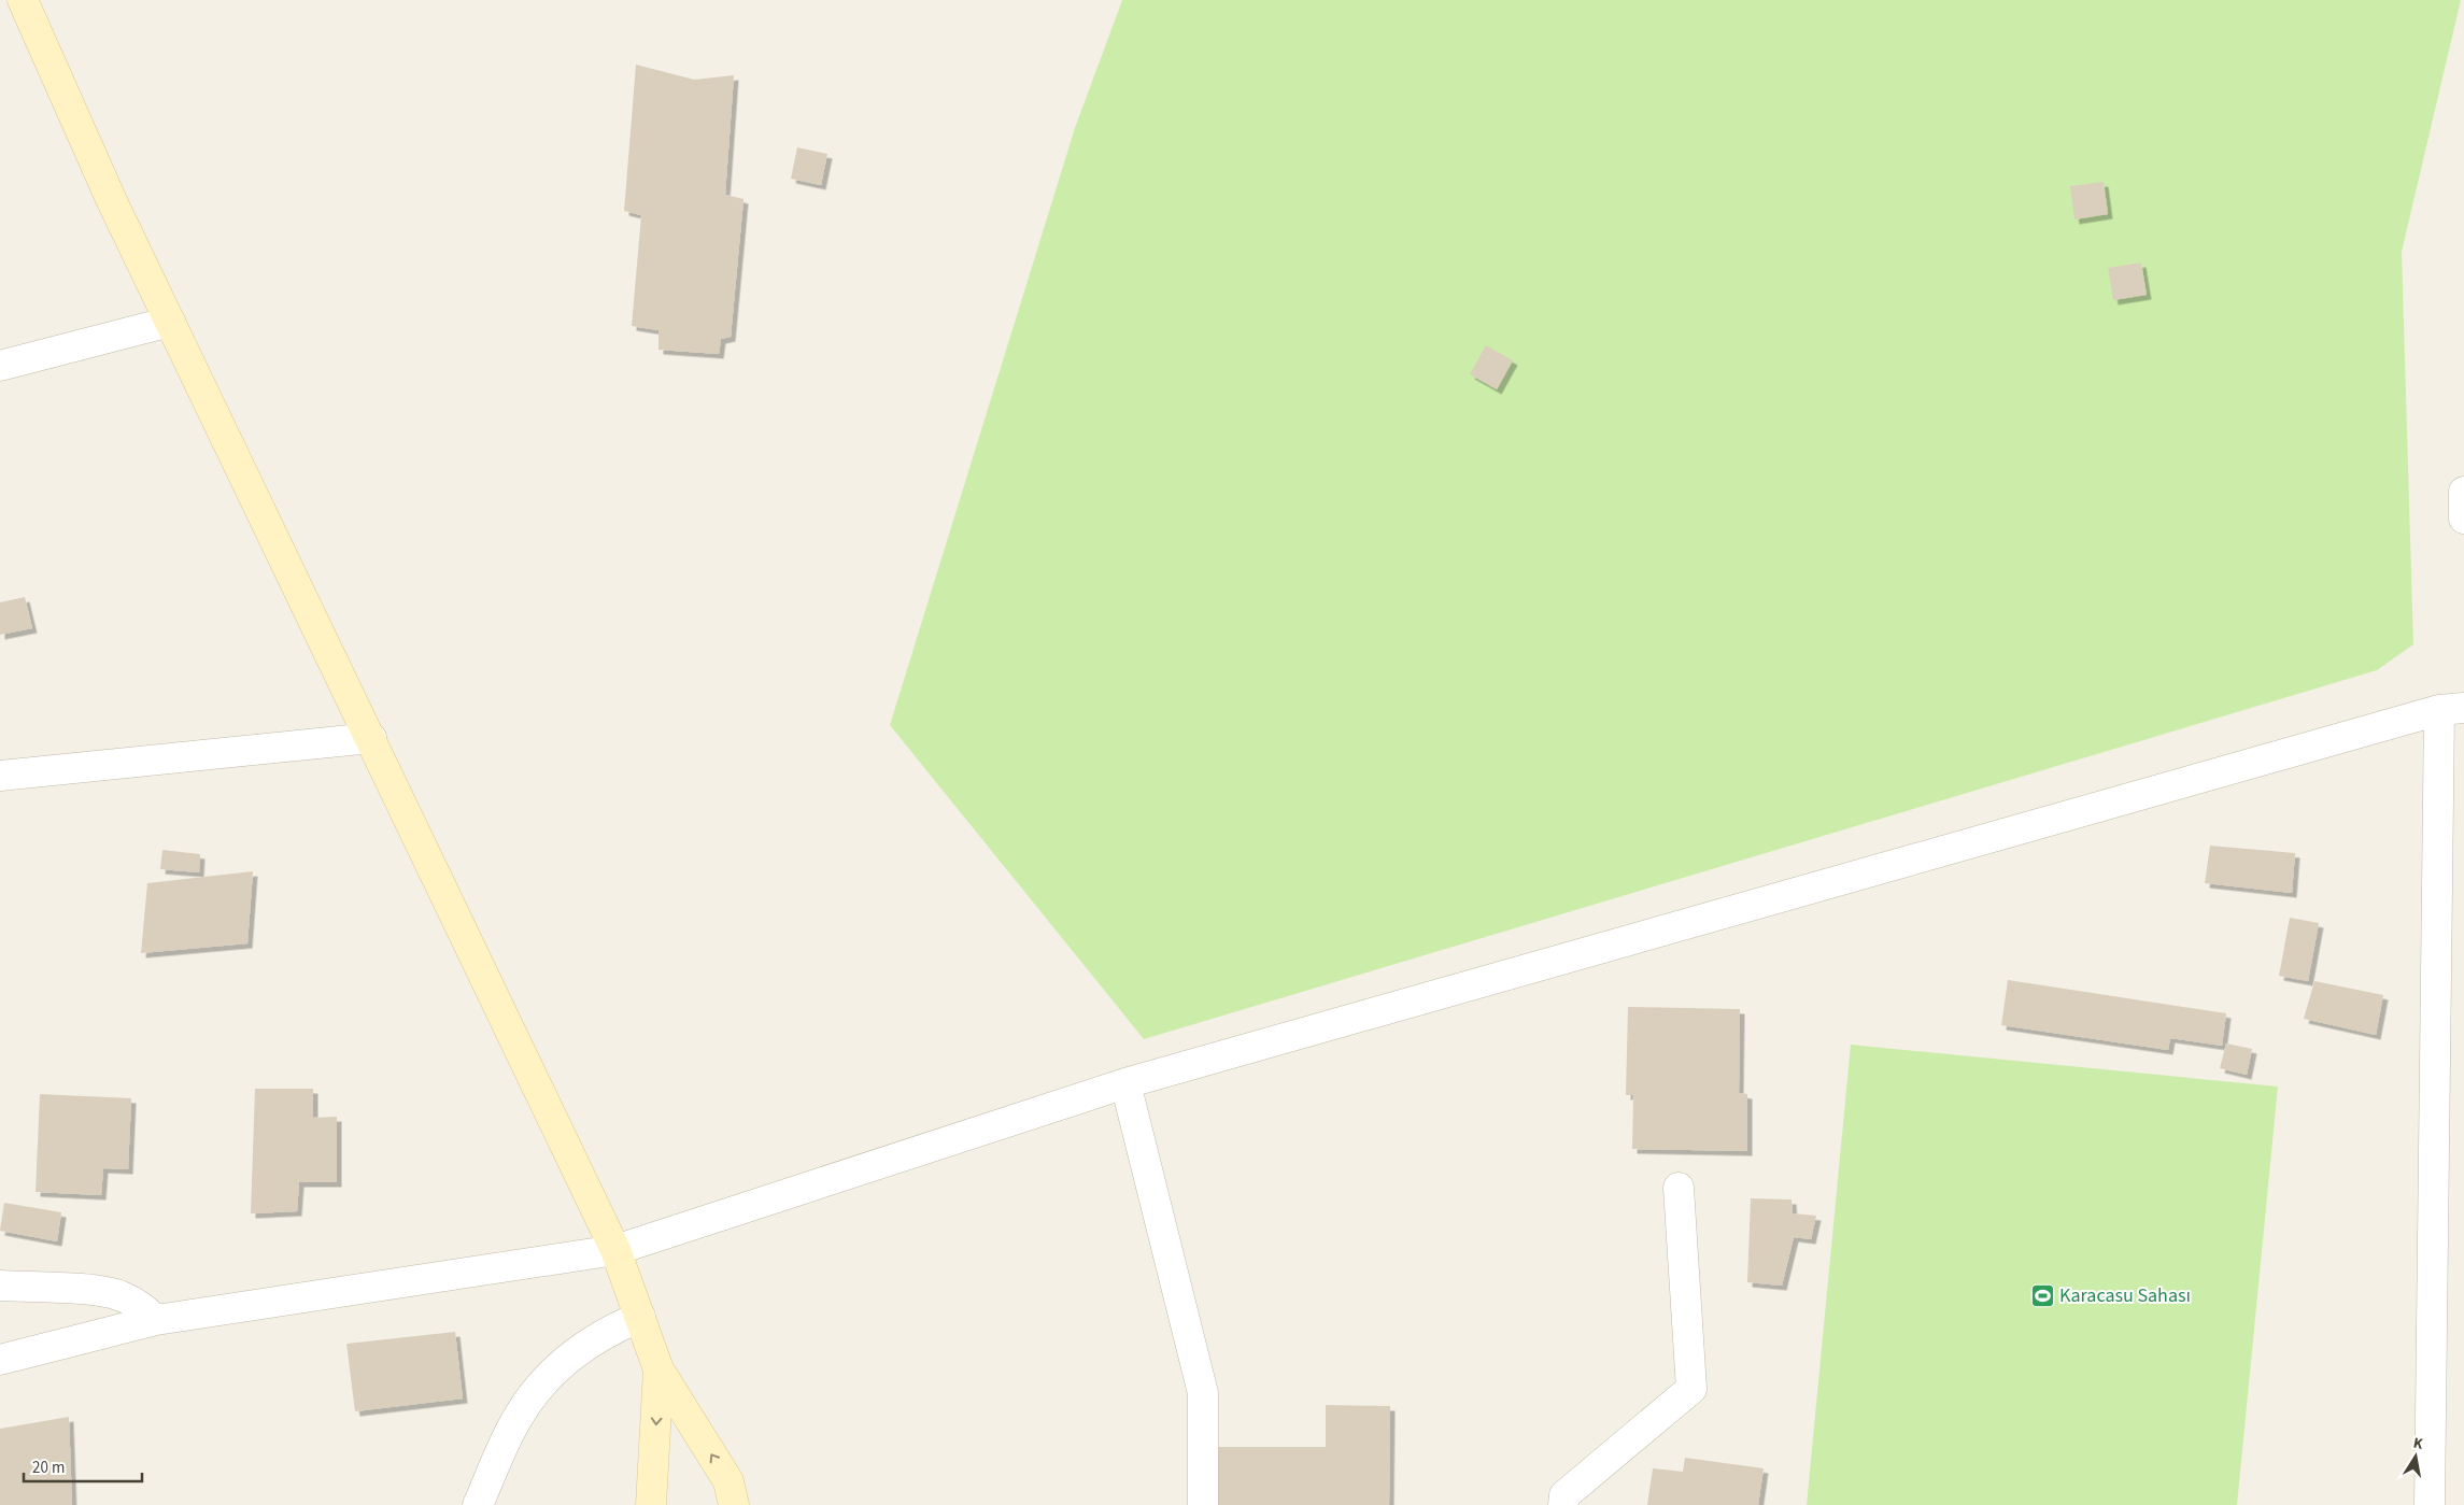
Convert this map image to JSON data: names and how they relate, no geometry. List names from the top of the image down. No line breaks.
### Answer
{"places":{"sports":["Karacasu Sahası"]},"scale_bar":"20 m","north":"top"}
